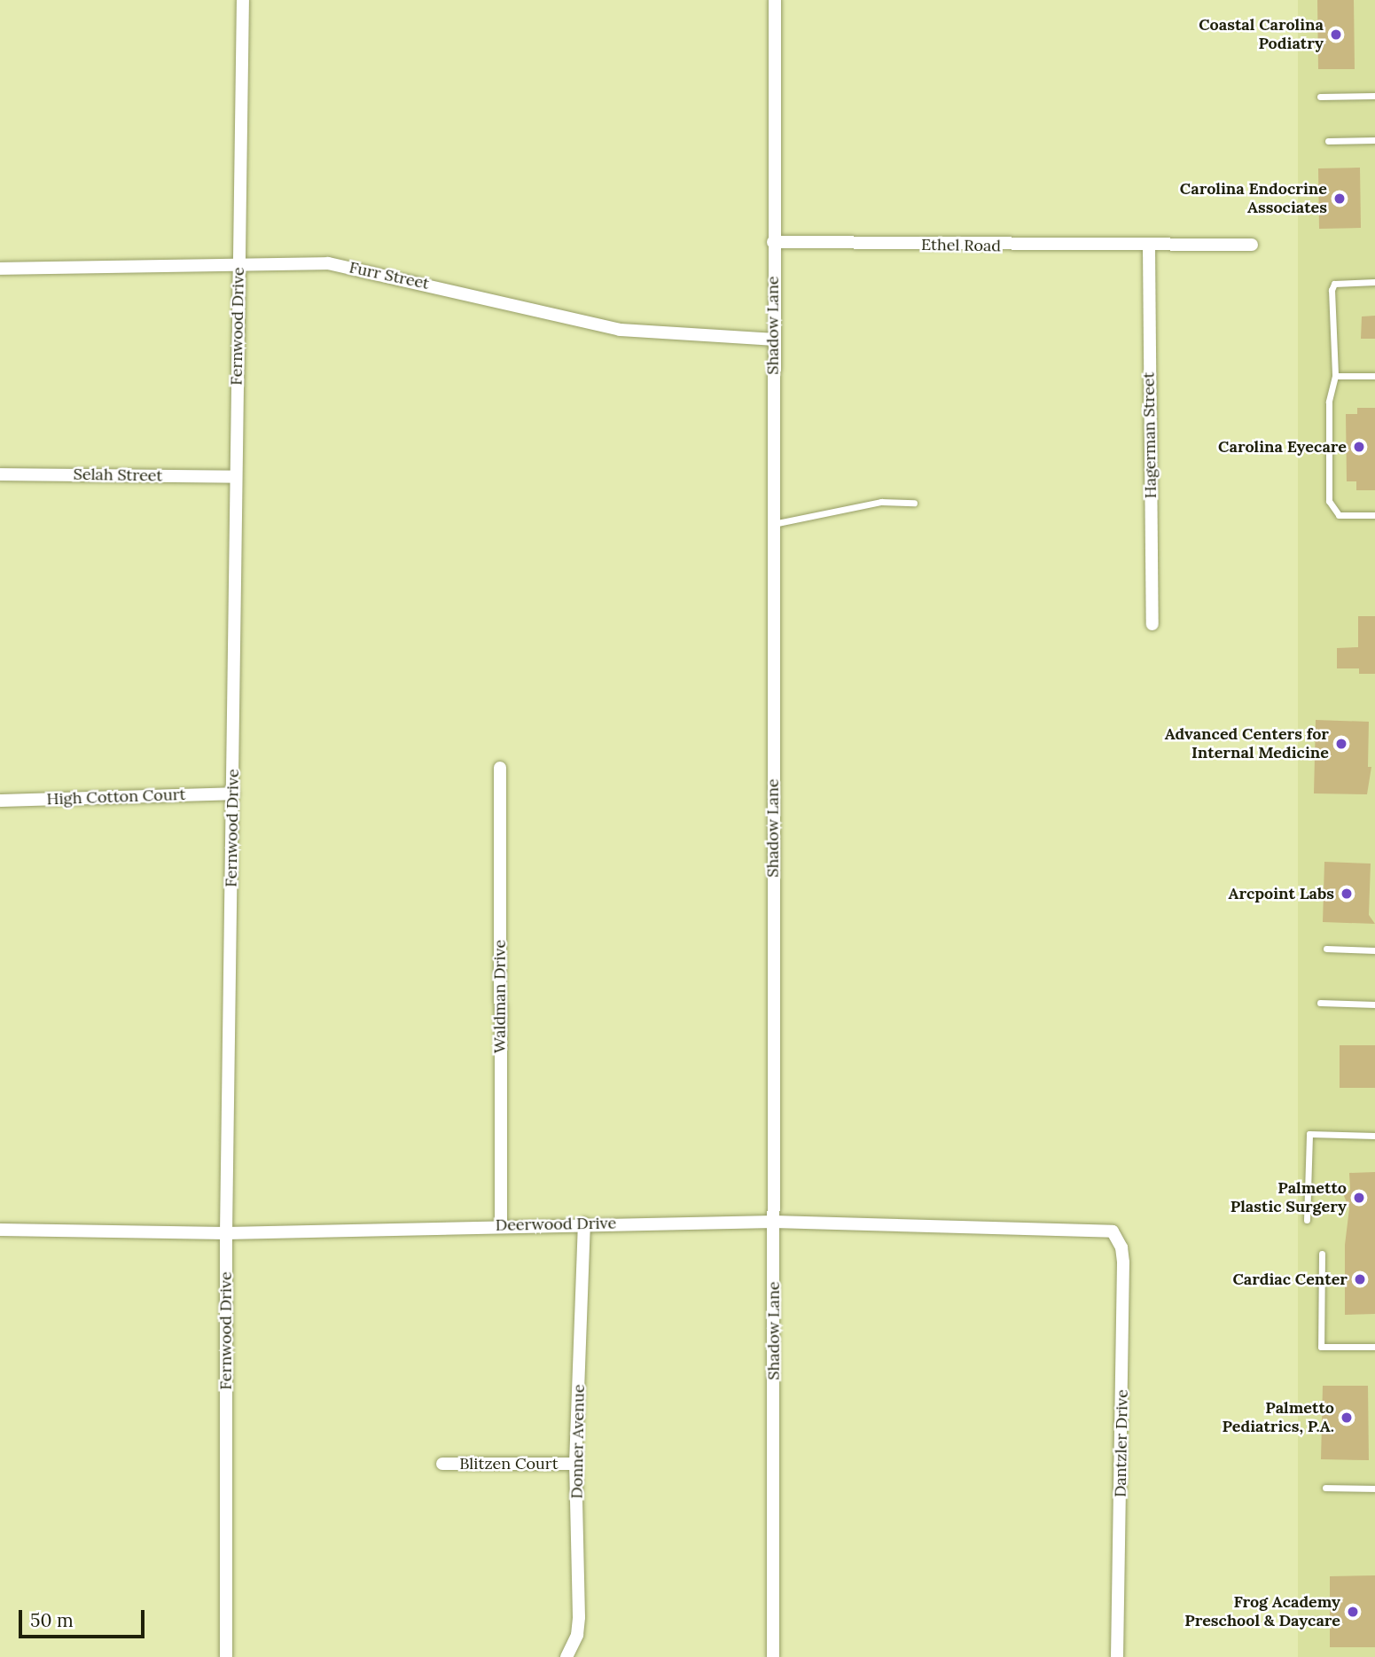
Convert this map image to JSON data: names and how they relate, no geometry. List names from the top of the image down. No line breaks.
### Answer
{"streets":{"street":["Ethel Road","Furr Street","Shadow Lane","Fernwood Drive","Hagerman Street","Selah Street","High Cotton Court","Waldman Drive","Deerwood Drive","Donner Avenue","Dantzler Drive","Blitzen Court"]},"crossings":[["Ethel Road","Shadow Lane"],["Ethel Road","Hagerman Street"],["Furr Street","Shadow Lane"],["Furr Street","Fernwood Drive"],["Shadow Lane","Deerwood Drive"],["Fernwood Drive","Selah Street"],["Fernwood Drive","High Cotton Court"],["Fernwood Drive","Deerwood Drive"],["Waldman Drive","Deerwood Drive"],["Deerwood Drive","Donner Avenue"],["Deerwood Drive","Dantzler Drive"],["Donner Avenue","Blitzen Court"]],"places":["Coastal Carolina Podiatry","Carolina Endocrine Associates","Carolina Eyecare","Advanced Centers for Internal Medicine","Arcpoint Labs","Palmetto Plastic Surgery","Cardiac Center","Palmetto Pediatrics, P.A.","Frog Academy Preschool & Daycare"],"scale_bar":"50 m"}
